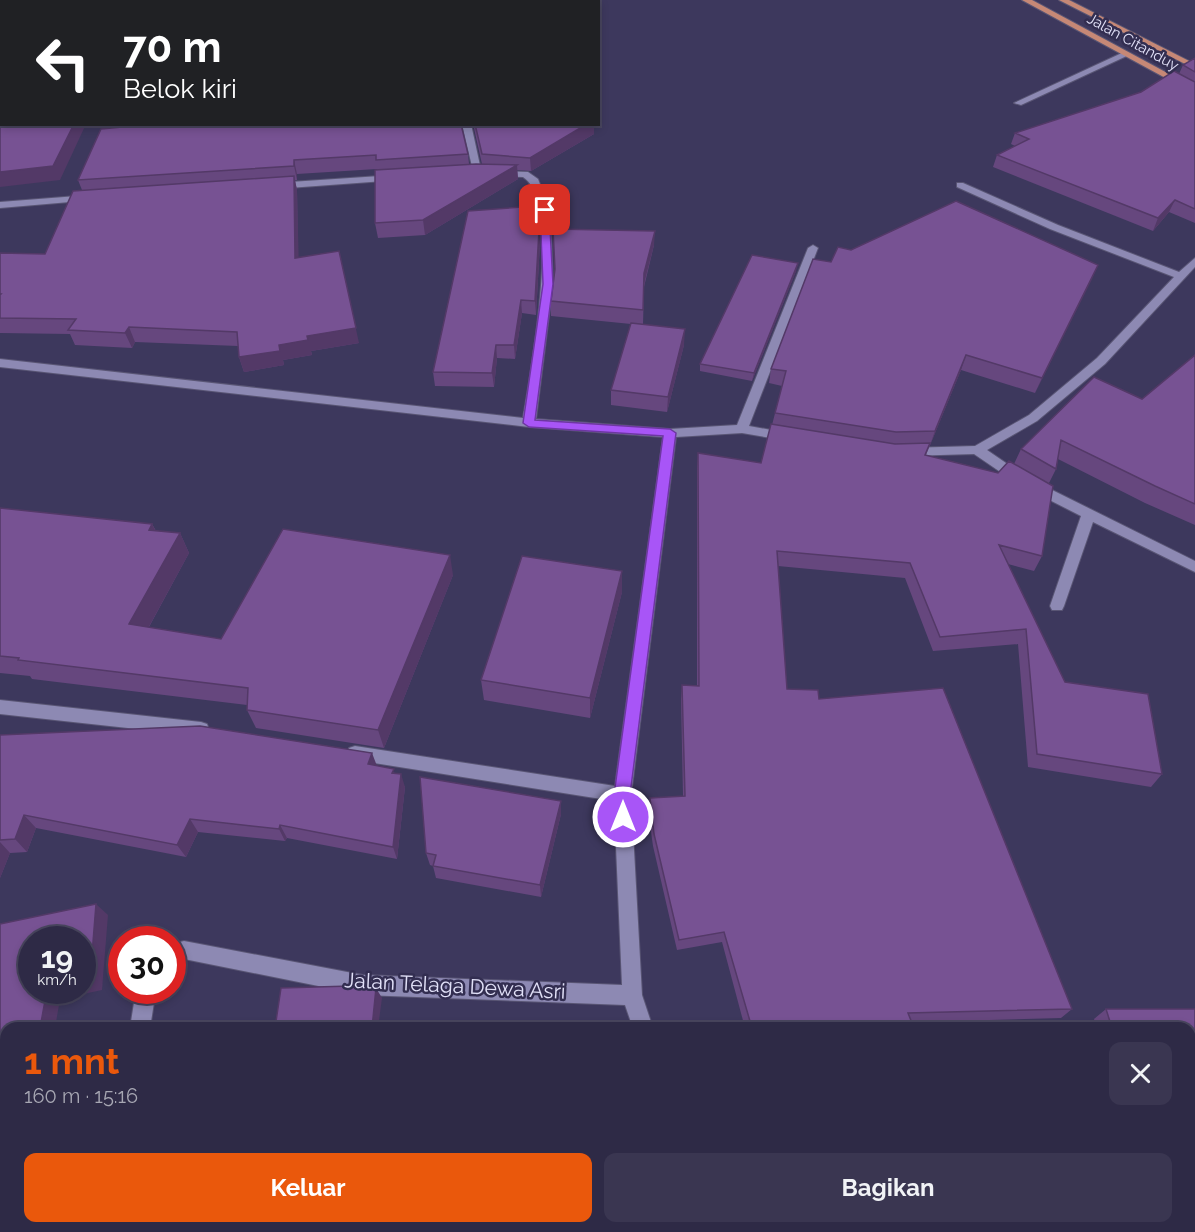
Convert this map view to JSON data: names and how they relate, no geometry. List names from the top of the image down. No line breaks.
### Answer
{"streets":{"main road":["Jalan Citanduy"],"street":["Jalan Telaga Dewa Asri"]},"page":{"turn":["70 m","Belok kiri"],"speed":"19 km/h","limit":"30","heading":["1 mnt","160 m · 15:16"],"buttons":["Keluar","Bagikan"]}}
